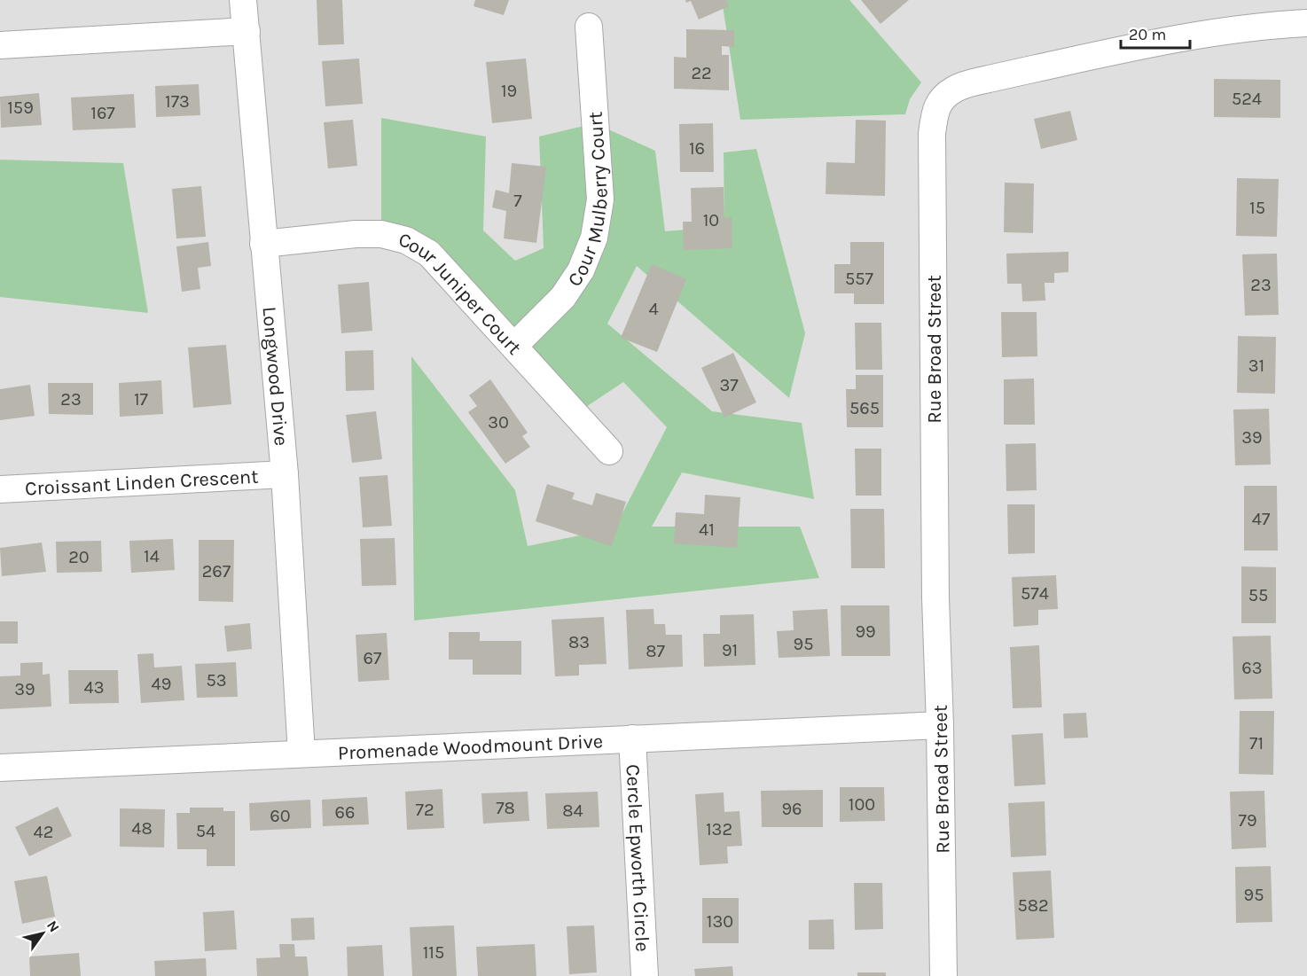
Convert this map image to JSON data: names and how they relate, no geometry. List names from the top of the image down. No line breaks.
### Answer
{"streets":{"street":["Cour Mulberry Court","Cour Juniper Court","Rue Broad Street","Longwood Drive","Croissant Linden Crescent","Promenade Woodmount Drive","Cercle Epworth Circle"]},"crossings":[["Cour Mulberry Court","Cour Juniper Court"],["Cour Juniper Court","Longwood Drive"],["Rue Broad Street","Promenade Woodmount Drive"],["Longwood Drive","Croissant Linden Crescent"],["Longwood Drive","Promenade Woodmount Drive"],["Promenade Woodmount Drive","Cercle Epworth Circle"]],"house_numbers":["22","19","524","173","159","167","16","7","15","10","557","23","4","31","37","23","17","565","30","39","47","41","14","20","267","574","55","99","83","95","91","87","67","63","53","49","43","39","71","100","78","96","72","84","66","60","79","48","132","54","42","95","582","130","115"],"scale_bar":"20 m","north":"top right"}
